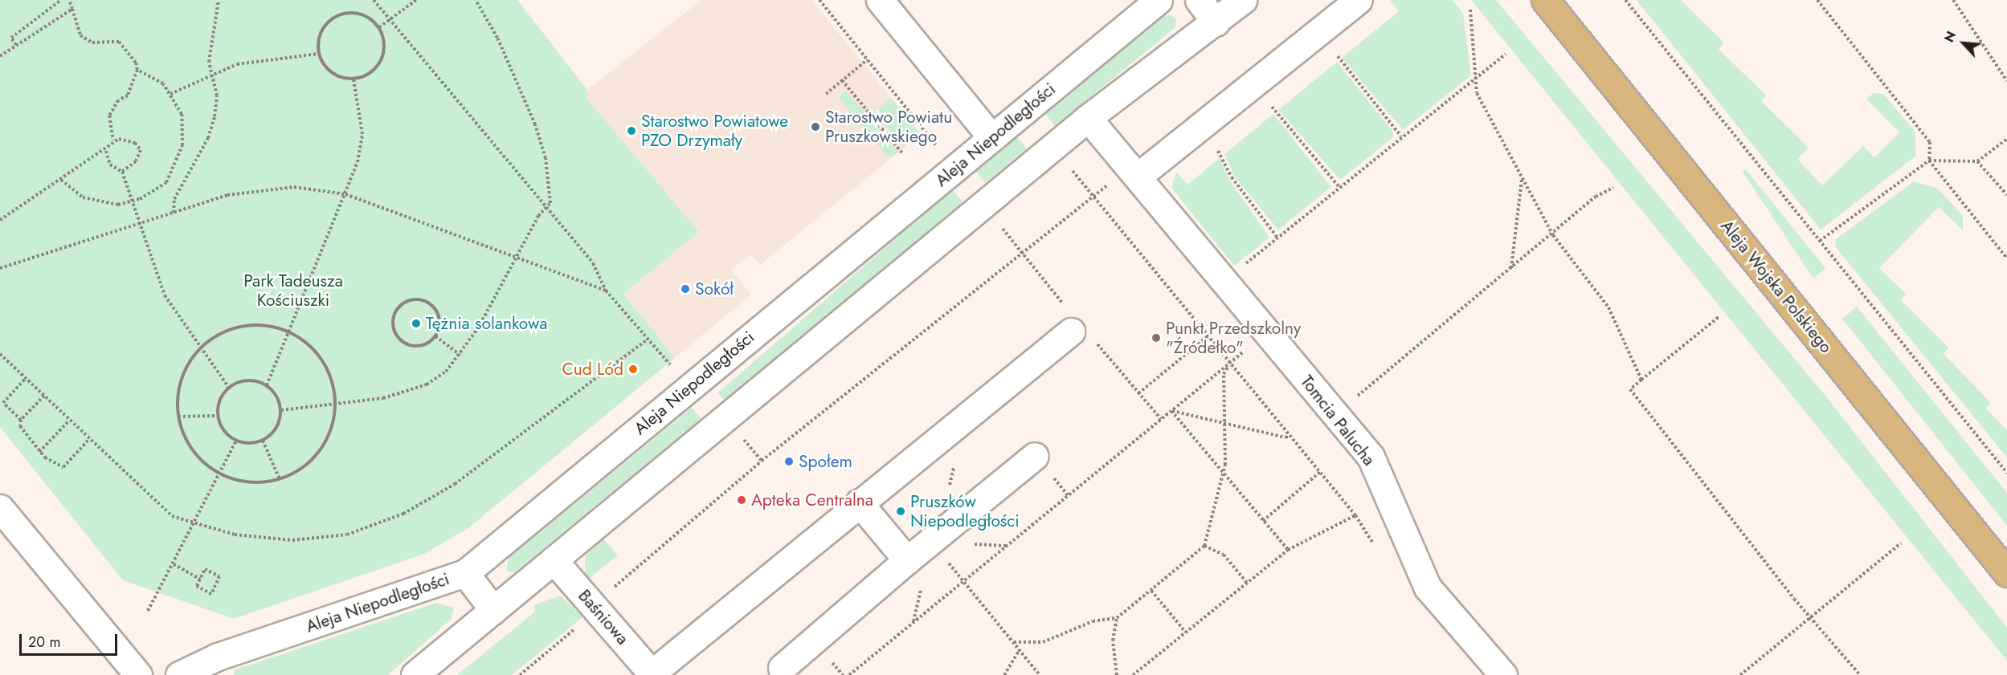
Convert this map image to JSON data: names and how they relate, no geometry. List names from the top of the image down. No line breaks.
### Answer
{"streets":{"main road":["Aleja Wojska Polskiego"],"street":["Aleja Niepodległości","Tomcia Palucha","Baśniowa"]},"parks":["Park Tadeusza Kościuszki"],"places":["Starostwo Powiatu Pruszkowskiego","Starostwo Powiatowe PZO Drzymały","Sokół","Tężnia solankowa","Punkt Przedszkolny \"Źródełko\"","Cud Lód","Społem","Apteka Centralna","Pruszków Niepodległości"],"scale_bar":"20 m","north":"top left"}
